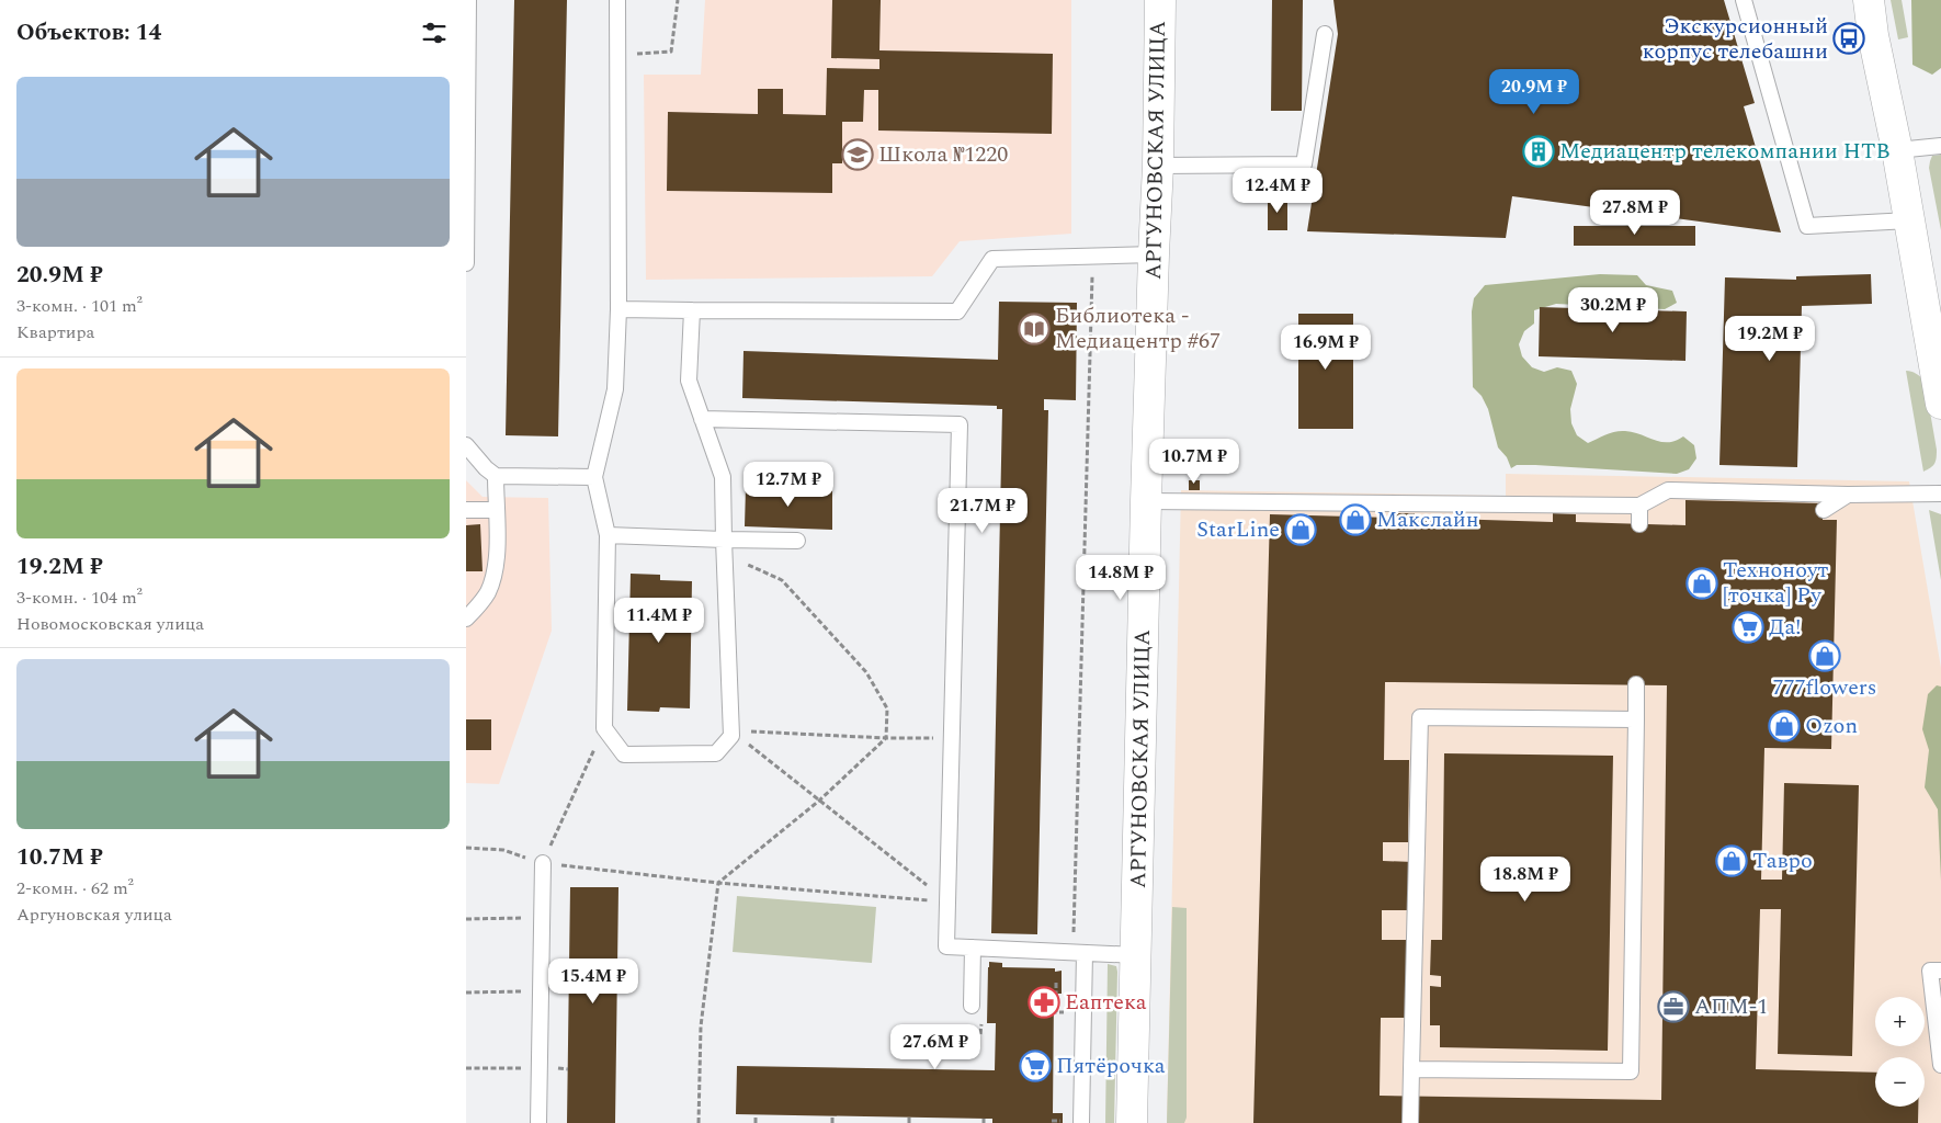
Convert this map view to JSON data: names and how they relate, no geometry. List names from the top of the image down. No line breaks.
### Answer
{"streets":{"main road":["АРГУНОВСКАЯ УЛИЦА"]},"places":{"bus stop":["Экскурсионный корпус телебашни"],"building":["Медиацентр телекомпании НТВ"],"school or university":["Школа №1220"],"library":["Библиотека - Медиацентр #67"],"shop":["Макслайн","StarLine","Техноноут [точка] Ру","777flowers","Ozon","Тавро"],"supermarket":["Да!","Пятёрочка"],"pharmacy":["Еаптека"],"office":["АПМ-1"]},"page":{"heading":"Объектов: 14","list":[{"name":"20.9M ₽","note":"3-комн. · 101 m² · Квартира"},{"name":"19.2M ₽","note":"3-комн. · 104 m² · Новомосковская улица"},{"name":"10.7M ₽","note":"2-комн. · 62 m² · Аргуновская улица"}],"price":["20.9M ₽","12.4M ₽","27.8M ₽","30.2M ₽","19.2M ₽","16.9M ₽","10.7M ₽","12.7M ₽","21.7M ₽","14.8M ₽","11.4M ₽","18.8M ₽","15.4M ₽","27.6M ₽"],"map_buttons":["+","−"]}}
